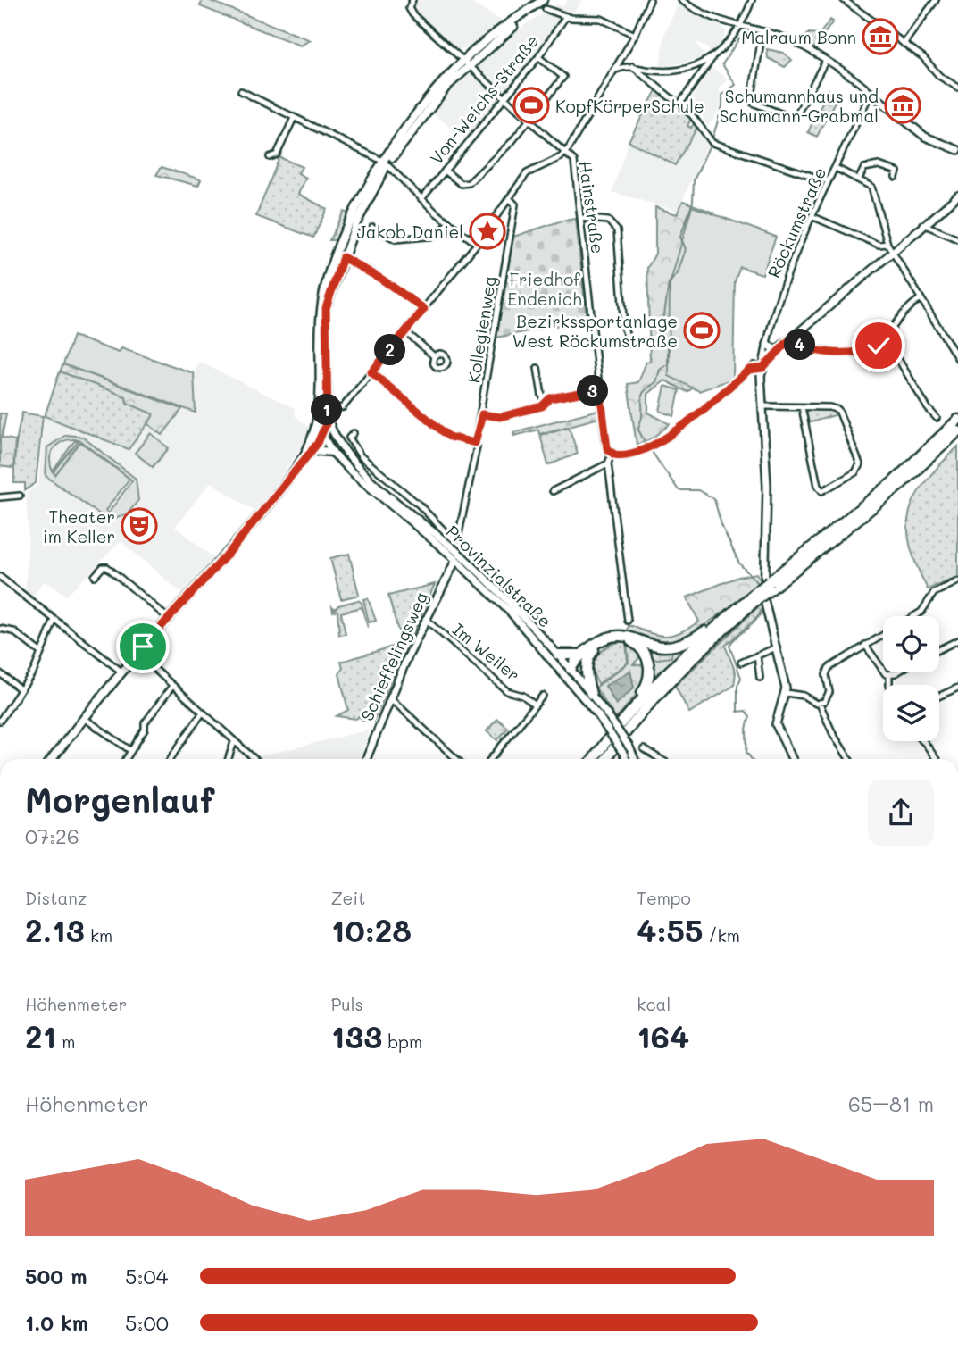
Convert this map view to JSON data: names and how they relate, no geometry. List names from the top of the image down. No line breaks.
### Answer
{"streets":{"street":["Von-Weichs-Straße","Hainstraße","Röckumstraße","Kollegienweg","Provinzialstraße","Im Weiler","Schieffelingsweg"]},"crossings":[["Provinzialstraße","Schieffelingsweg"],["Im Weiler","Schieffelingsweg"]],"parks":["Friedhof Endenich"],"places":{"museum":["Malraum Bonn","Schumannhaus und Schumann-Grabmal"],"sports":["KopfKörperSchule","Bezirkssportanlage West Röckumstraße"],"place":["Jakob Daniel"],"theatre":["Theater im Keller"]},"page":{"pins":["4","2","3","1"],"heading":["Morgenlauf","07:26"],"stats":[["Distanz","2.13 km"],["Zeit","10:28"],["Tempo","4:55 /km"],["Höhenmeter","21 m"],["Puls","133 bpm"],["kcal","164"]],"chart":["Höhenmeter","65–81 m"],"list":[{"name":"500 m","note":"5:04"},{"name":"1.0 km","note":"5:00"}]}}
